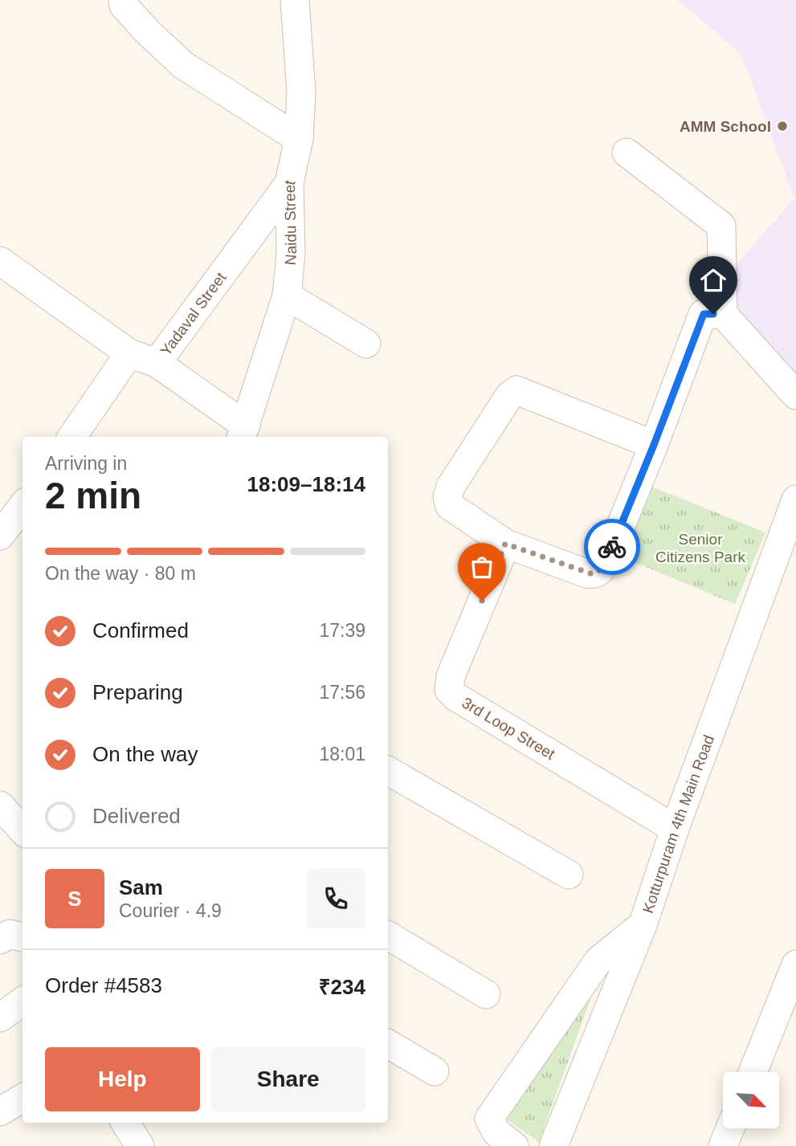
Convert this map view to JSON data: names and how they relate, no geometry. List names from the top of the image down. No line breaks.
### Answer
{"streets":{"street":["Naidu Street","Yadaval Street","3rd Loop Street","Kotturpuram 4th Main Road"]},"crossings":[["Naidu Street","Yadaval Street"],["3rd Loop Street","Kotturpuram 4th Main Road"]],"parks":["Senior Citizens Park"],"places":["AMM School"],"north":"bottom right","page":{"heading":["2 min","Arriving in","18:09–18:14"],"panel":["Sam","Courier · 4.9","Order #4583","₹234"],"bar":"On the way · 80 m","list":[["Confirmed","17:39"],["Preparing","17:56"],["On the way","18:01"],"Delivered"],"round":"S","buttons":["Help","Share"]}}
